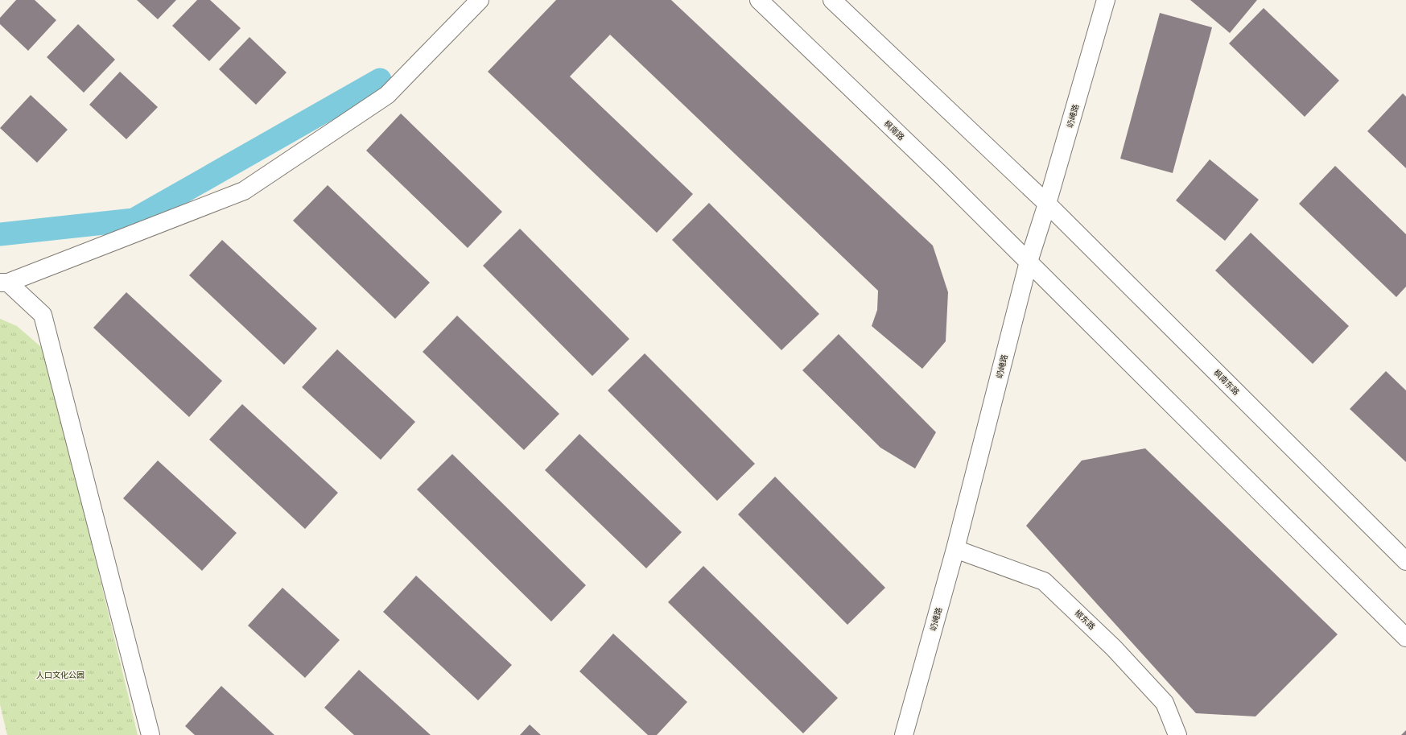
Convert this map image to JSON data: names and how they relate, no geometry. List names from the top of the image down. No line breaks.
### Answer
{"streets":{"street":["屷崦路","枫南路","枫南东路","椒东路"]},"crossings":[["屷崦路","枫南路"],["屷崦路","枫南东路"],["屷崦路","椒东路"]],"parks":["人口文化公园"]}
